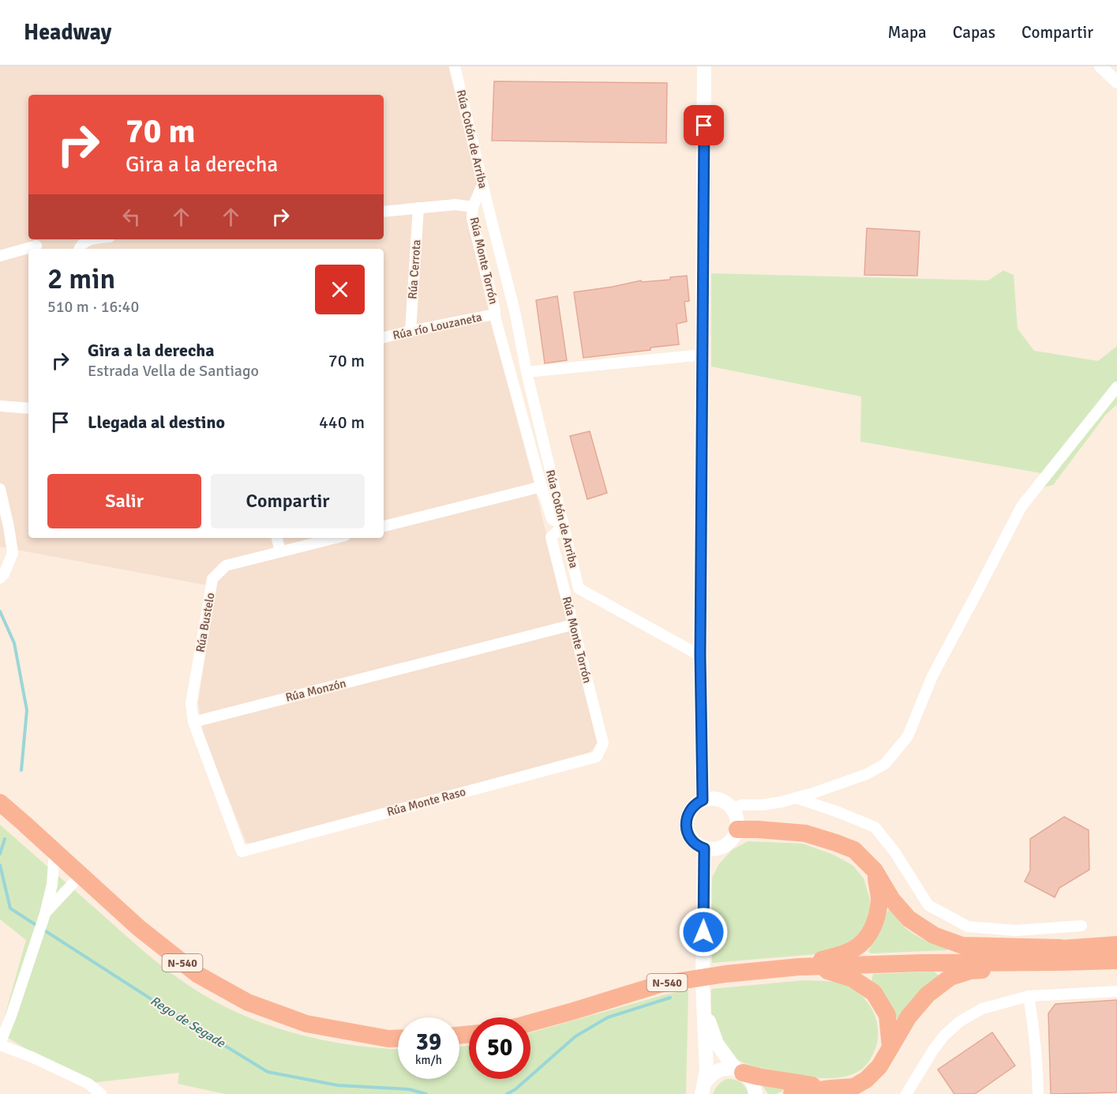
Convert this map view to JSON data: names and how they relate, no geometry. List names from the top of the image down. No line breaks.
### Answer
{"streets":{"highway":["N-540"],"street":["Rúa Cotón de Arriba","Rúa Monte Torrón","Rúa Cerrota","Rúa río Louzaneta","Rúa Bustelo","Rúa Monzón","Rúa Monte Raso"]},"crossings":[["Rúa Cotón de Arriba","Rúa Monte Torrón"],["Rúa Cotón de Arriba","Rúa río Louzaneta"],["Rúa Monte Torrón","Rúa río Louzaneta"],["Rúa Monte Torrón","Rúa Monzón"],["Rúa Monte Torrón","Rúa Monte Raso"],["Rúa Cerrota","Rúa río Louzaneta"],["Rúa Bustelo","Rúa Monzón"],["Rúa Bustelo","Rúa Monte Raso"],["Rúa Monzón","Rúa Monte Raso"]],"water":["Rego de Segade"],"page":{"header":"Headway","nav":["Mapa","Capas","Compartir"],"turn":["70 m","Gira a la derecha"],"heading":["2 min","510 m · 16:40"],"list":[{"name":"Gira a la derecha","note":"Estrada Vella de Santiago","value":"70 m"},{"name":"Llegada al destino","value":"440 m"}],"buttons":["Salir","Compartir"],"speed":"39 km/h","limit":"50"}}
